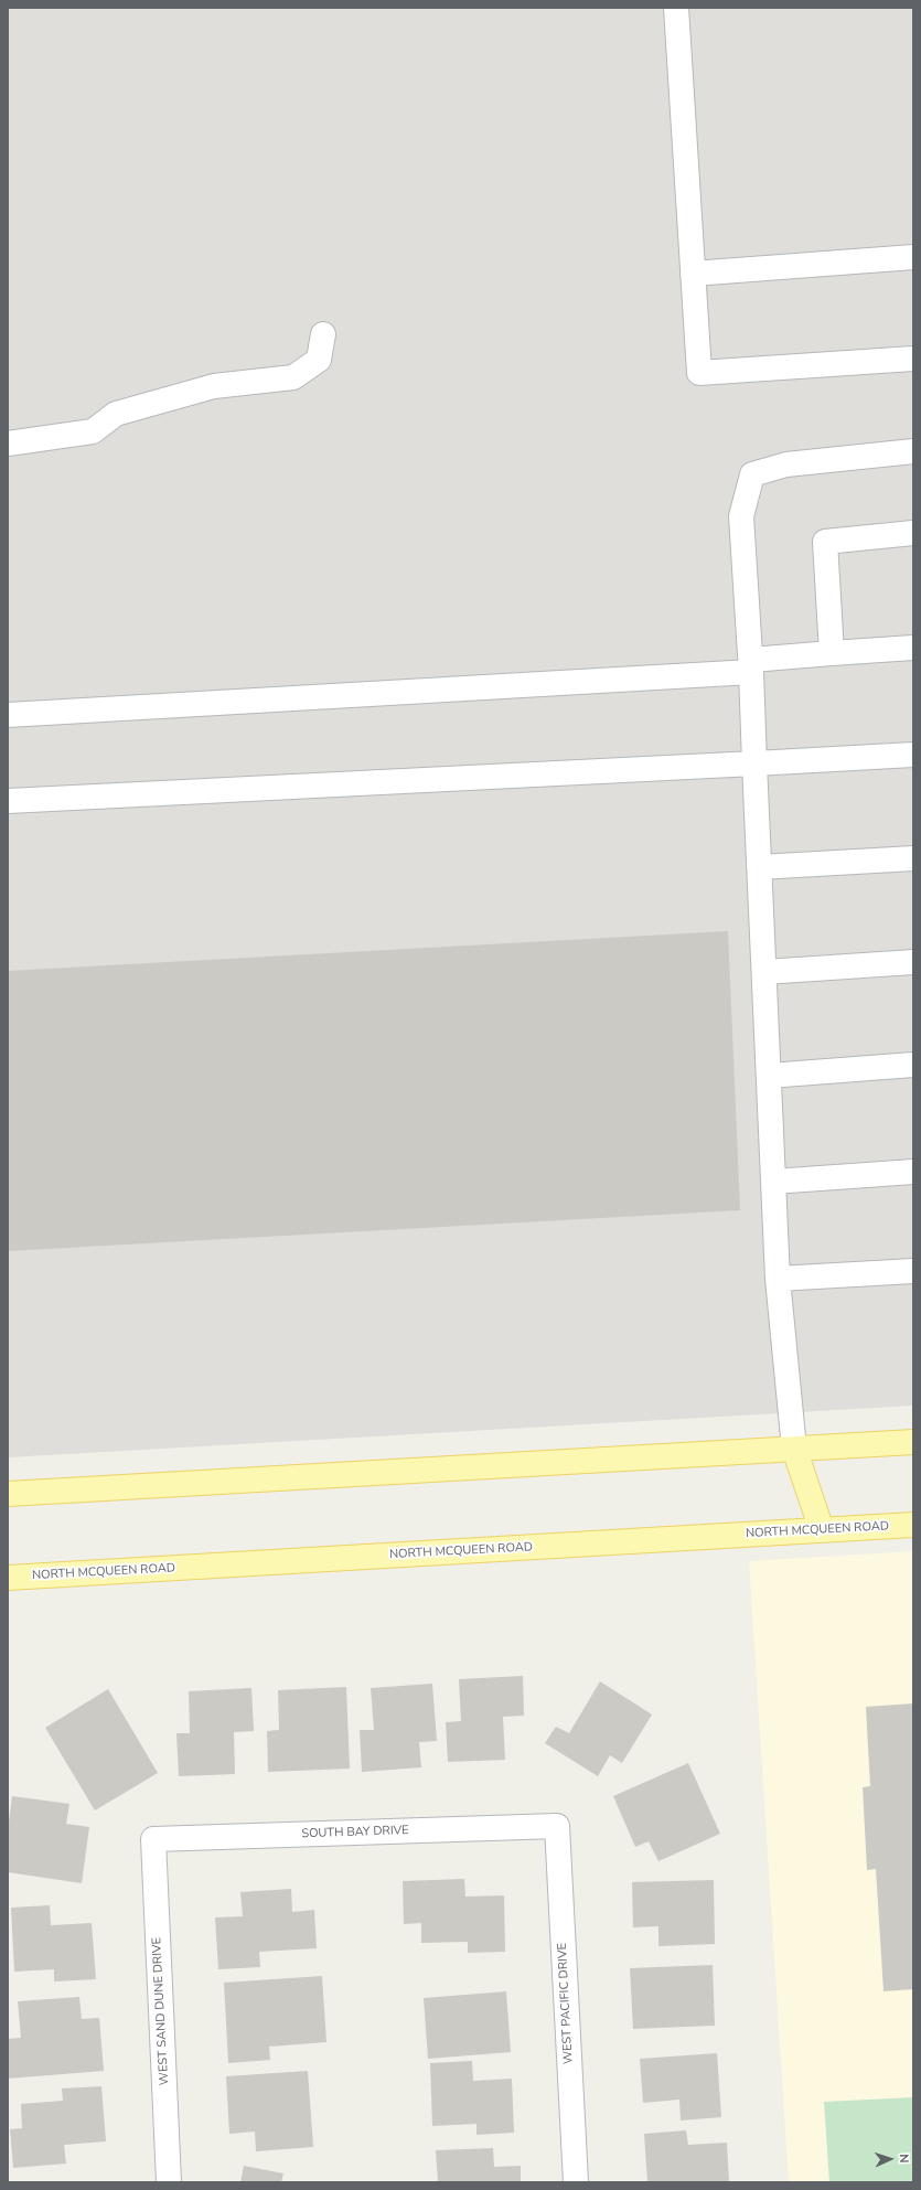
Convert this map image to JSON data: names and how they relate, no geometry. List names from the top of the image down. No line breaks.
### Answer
{"streets":{"main road":["NORTH MCQUEEN ROAD"],"street":["SOUTH BAY DRIVE","WEST PACIFIC DRIVE","WEST SAND DUNE DRIVE"]},"crossings":[["SOUTH BAY DRIVE","WEST PACIFIC DRIVE"],["SOUTH BAY DRIVE","WEST SAND DUNE DRIVE"]],"north":"right"}
